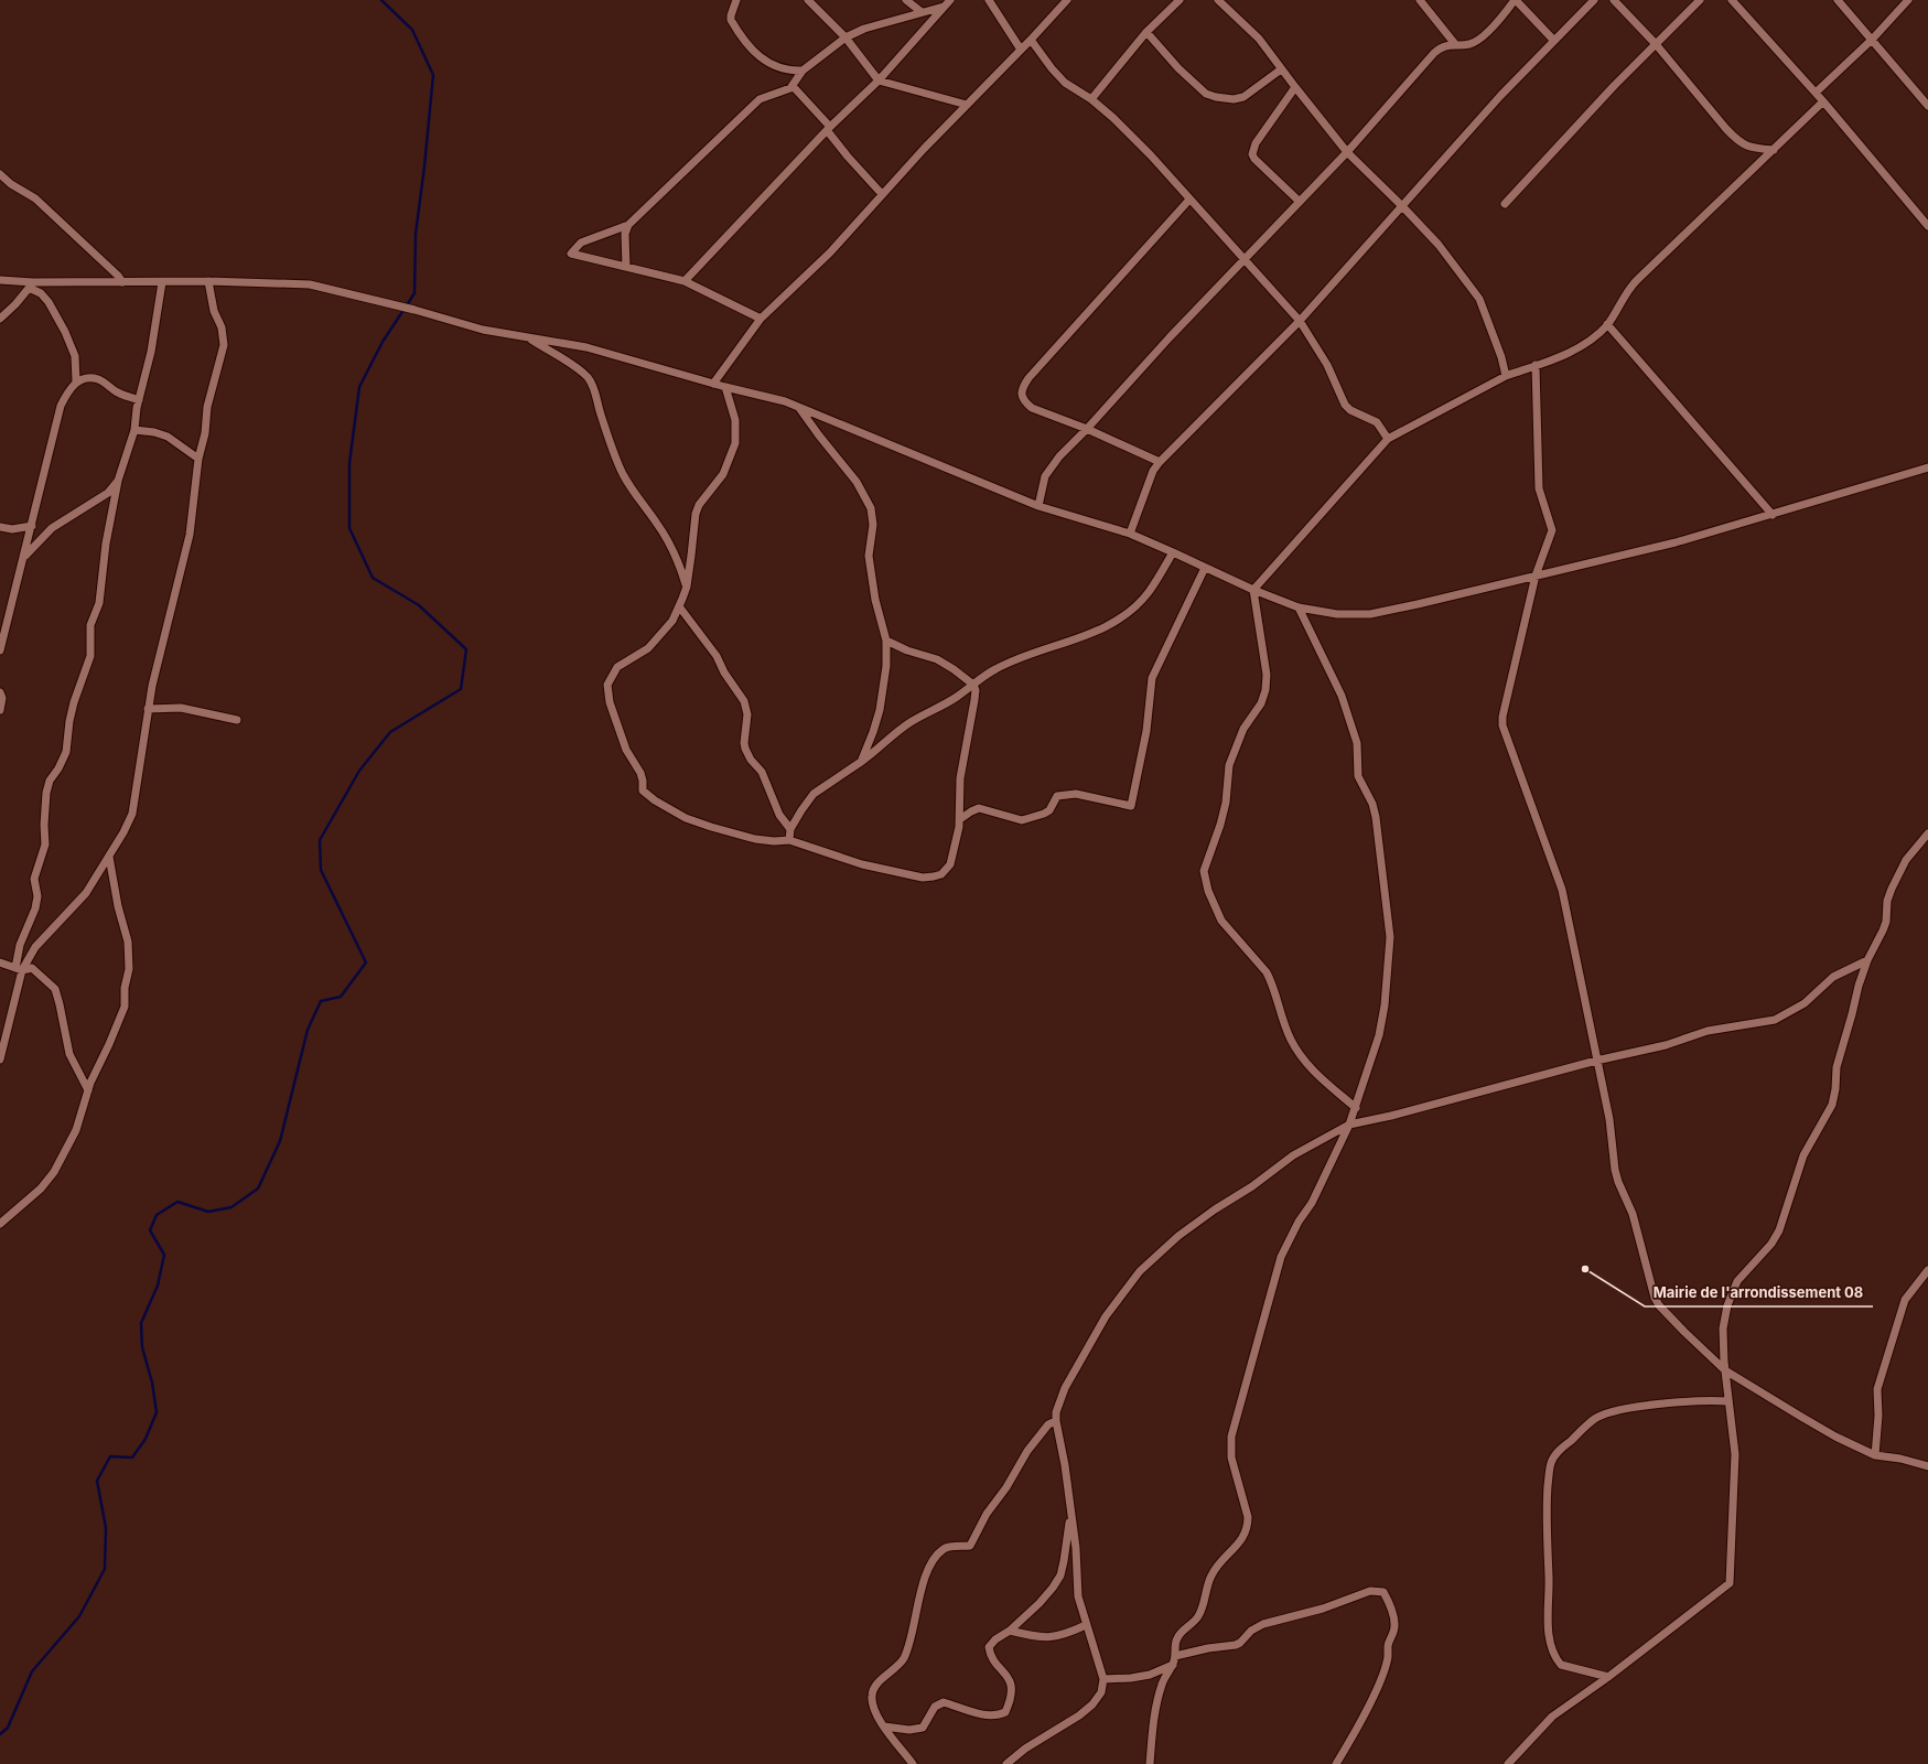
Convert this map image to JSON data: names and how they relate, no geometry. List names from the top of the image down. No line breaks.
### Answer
{"places":["Mairie de l'arrondissement 08"]}
